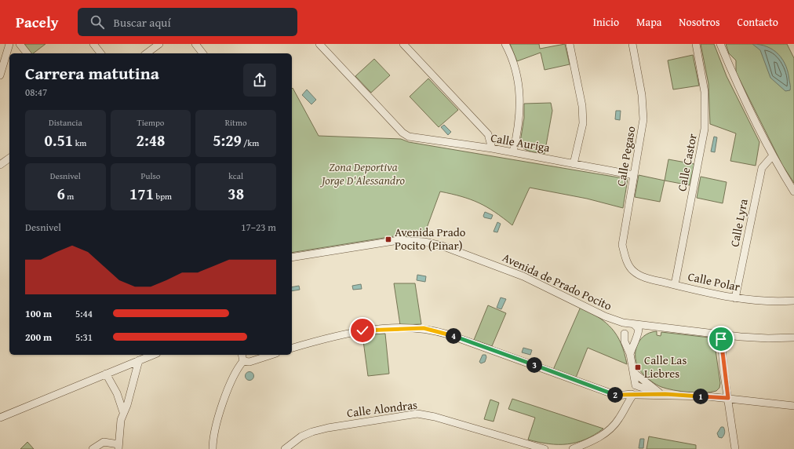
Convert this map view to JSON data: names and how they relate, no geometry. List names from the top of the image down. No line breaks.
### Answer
{"streets":{"street":["Calle Auriga","Calle Pegaso","Calle Castor","Calle Lyra","Avenida de Prado Pocito","Calle Polar","Calle Alondras"]},"crossings":[["Calle Auriga","Calle Pegaso"],["Calle Pegaso","Calle Polar"],["Calle Castor","Calle Polar"],["Calle Lyra","Calle Polar"]],"parks":["Zona Deportiva Jorge D'Alessandro"],"places":{"transit":["Avenida Prado Pocito (Pinar)","Calle Las Liebres"]},"page":{"header":"Pacely","search":"Buscar aquí","nav":["Inicio","Mapa","Nosotros","Contacto"],"heading":["Carrera matutina","08:47"],"stats":[["Distancia","0.51 km"],["Tiempo","2:48"],["Ritmo","5:29 /km"],["Desnivel","6 m"],["Pulso","171 bpm"],["kcal","38"]],"chart":["Desnivel","17–23 m"],"list":[{"name":"100 m","note":"5:44"},{"name":"200 m","note":"5:31"}],"pins":["4","3","2","1"]}}
